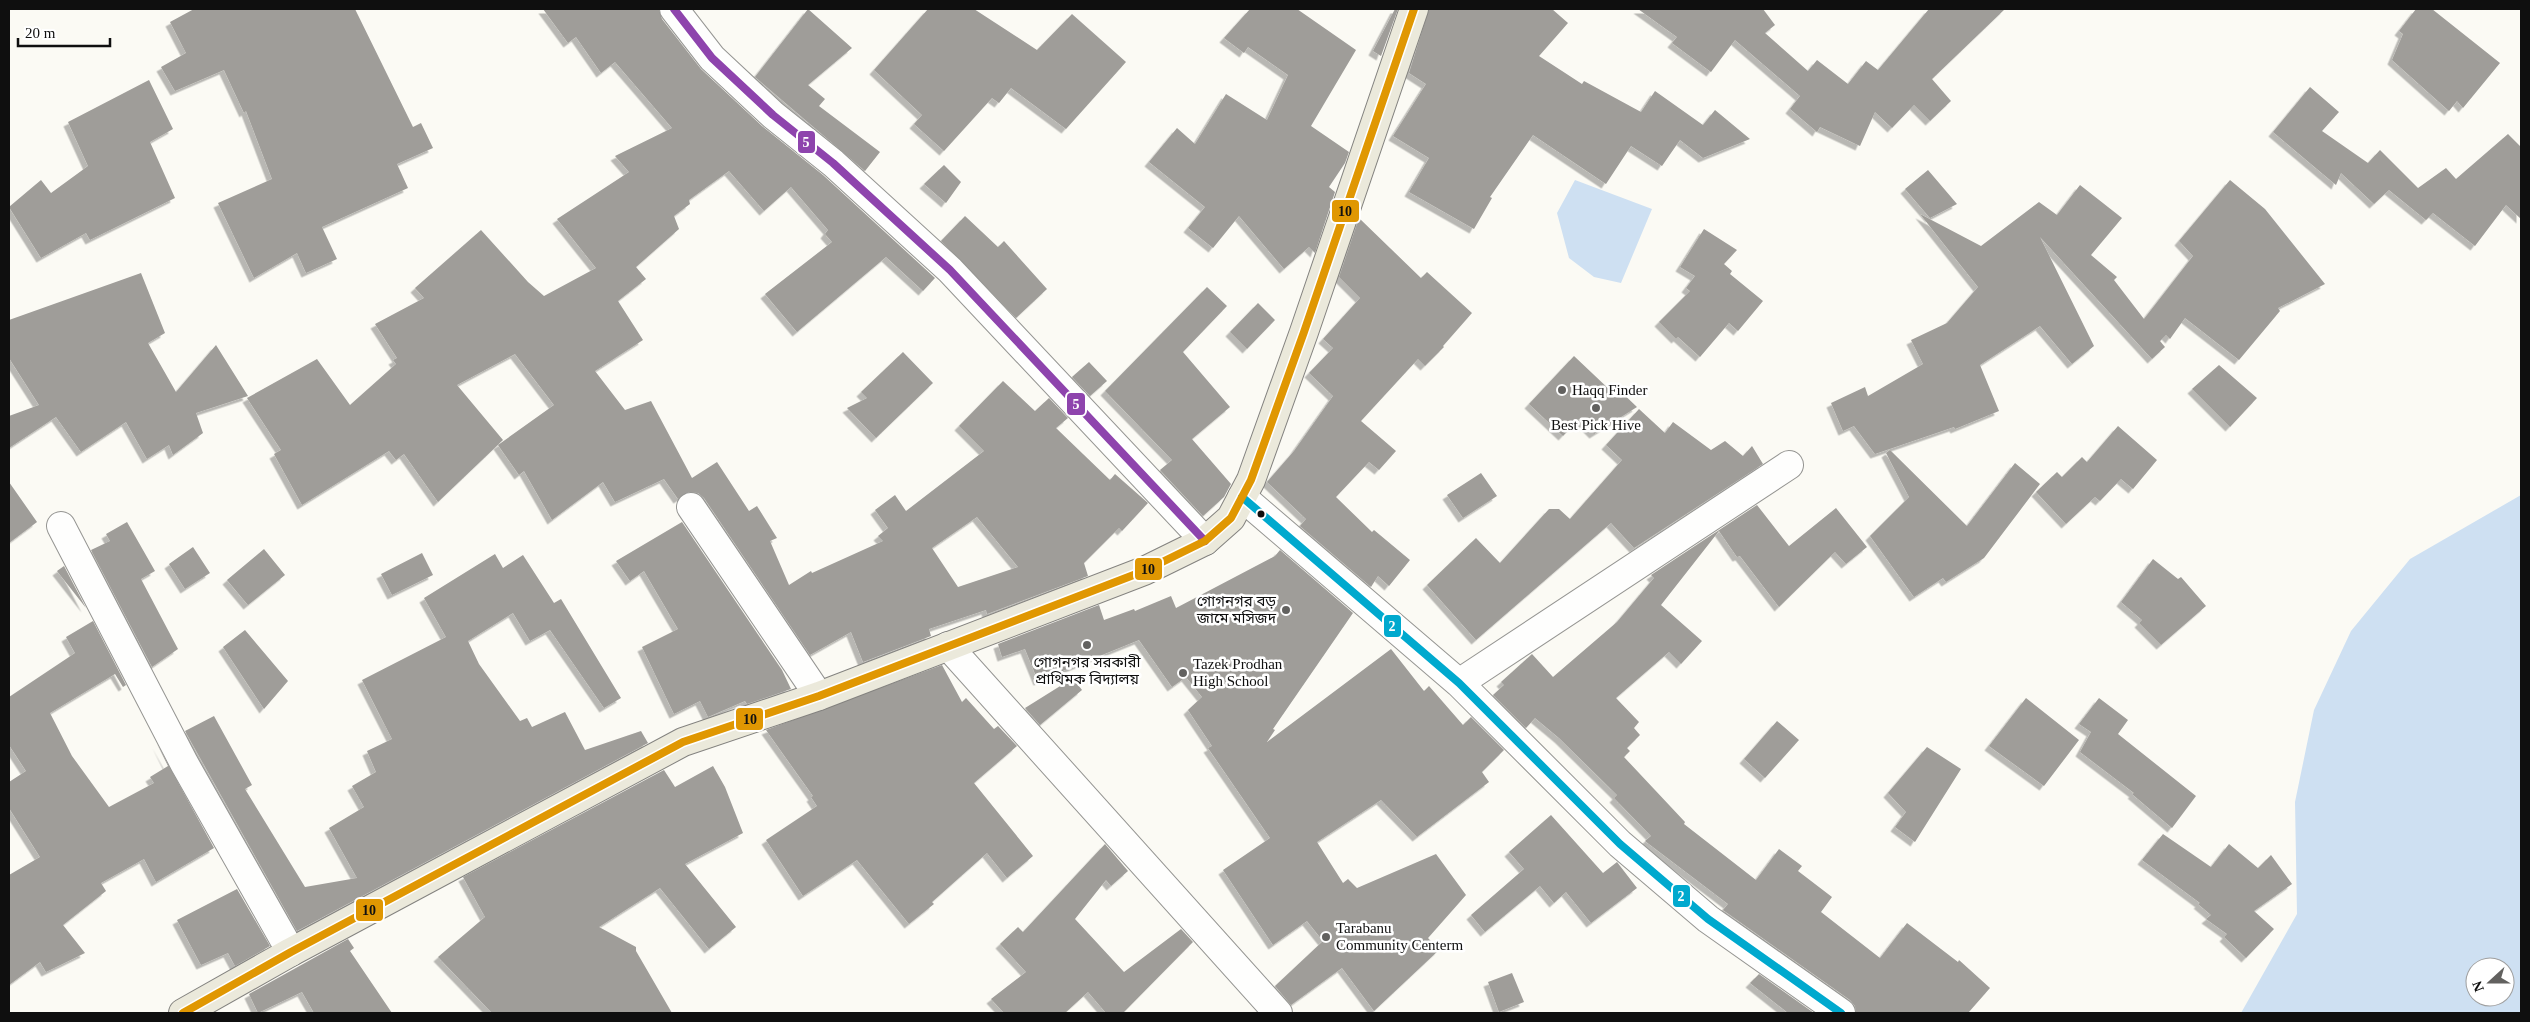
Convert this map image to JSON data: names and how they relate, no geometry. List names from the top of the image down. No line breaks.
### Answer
{"places":["Haqq Finder","Best Pick Hive","গোগনগর বড় জামে মসিজদ","গোগনগর সরকারী প্রাথিমক বিদ্যালয়","Tazek Prodhan High School","Tarabanu Community Centerm"],"lines":["transit line 5","transit line 10","transit line 2"],"scale_bar":"20 m","north":"left"}
